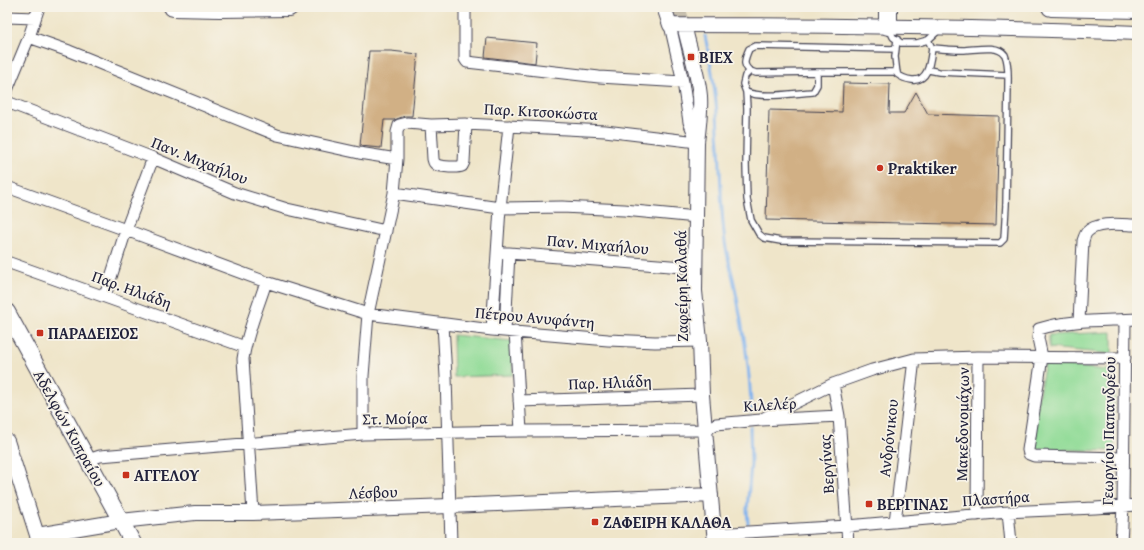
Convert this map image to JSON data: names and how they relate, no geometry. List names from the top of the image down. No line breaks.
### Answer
{"streets":{"main road":["Αδελφών Κυπραίου"],"street":["Παρ. Κιτσοκώστα","Παν. Μιχαήλου","Ζαφείρη Καλαθά","Παρ. Ηλιάδη","Πέτρου Ανυφάντη","Κιλελέρ","Στ. Μοίρα","Μακεδονομάχων","Γεωργίου Παπανδρέου","Ανδρόνικου","Βεργίνας","Λέσβου","Πλαστήρα"]},"crossings":[["Παρ. Κιτσοκώστα","Ζαφείρη Καλαθά"],["Παν. Μιχαήλου","Ζαφείρη Καλαθά"],["Ζαφείρη Καλαθά","Παρ. Ηλιάδη"],["Ζαφείρη Καλαθά","Πέτρου Ανυφάντη"],["Ζαφείρη Καλαθά","Κιλελέρ"],["Ζαφείρη Καλαθά","Στ. Μοίρα"],["Ζαφείρη Καλαθά","Λέσβου"],["Ζαφείρη Καλαθά","Πλαστήρα"],["Κιλελέρ","Στ. Μοίρα"],["Κιλελέρ","Βεργίνας"],["Στ. Μοίρα","Αδελφών Κυπραίου"],["Μακεδονομάχων","Πλαστήρα"],["Αδελφών Κυπραίου","Λέσβου"],["Γεωργίου Παπανδρέου","Πλαστήρα"],["Ανδρόνικου","Πλαστήρα"],["Βεργίνας","Πλαστήρα"]],"places":{"transit":["ΒΙΕΧ","ΠΑΡΑΔΕΙΣΟΣ","ΑΓΓΕΛΟΥ","ΒΕΡΓΙΝΑΣ","ΖΑΦΕΙΡΗ ΚΑΛΑΘΑ"],"other":["Praktiker"]}}
